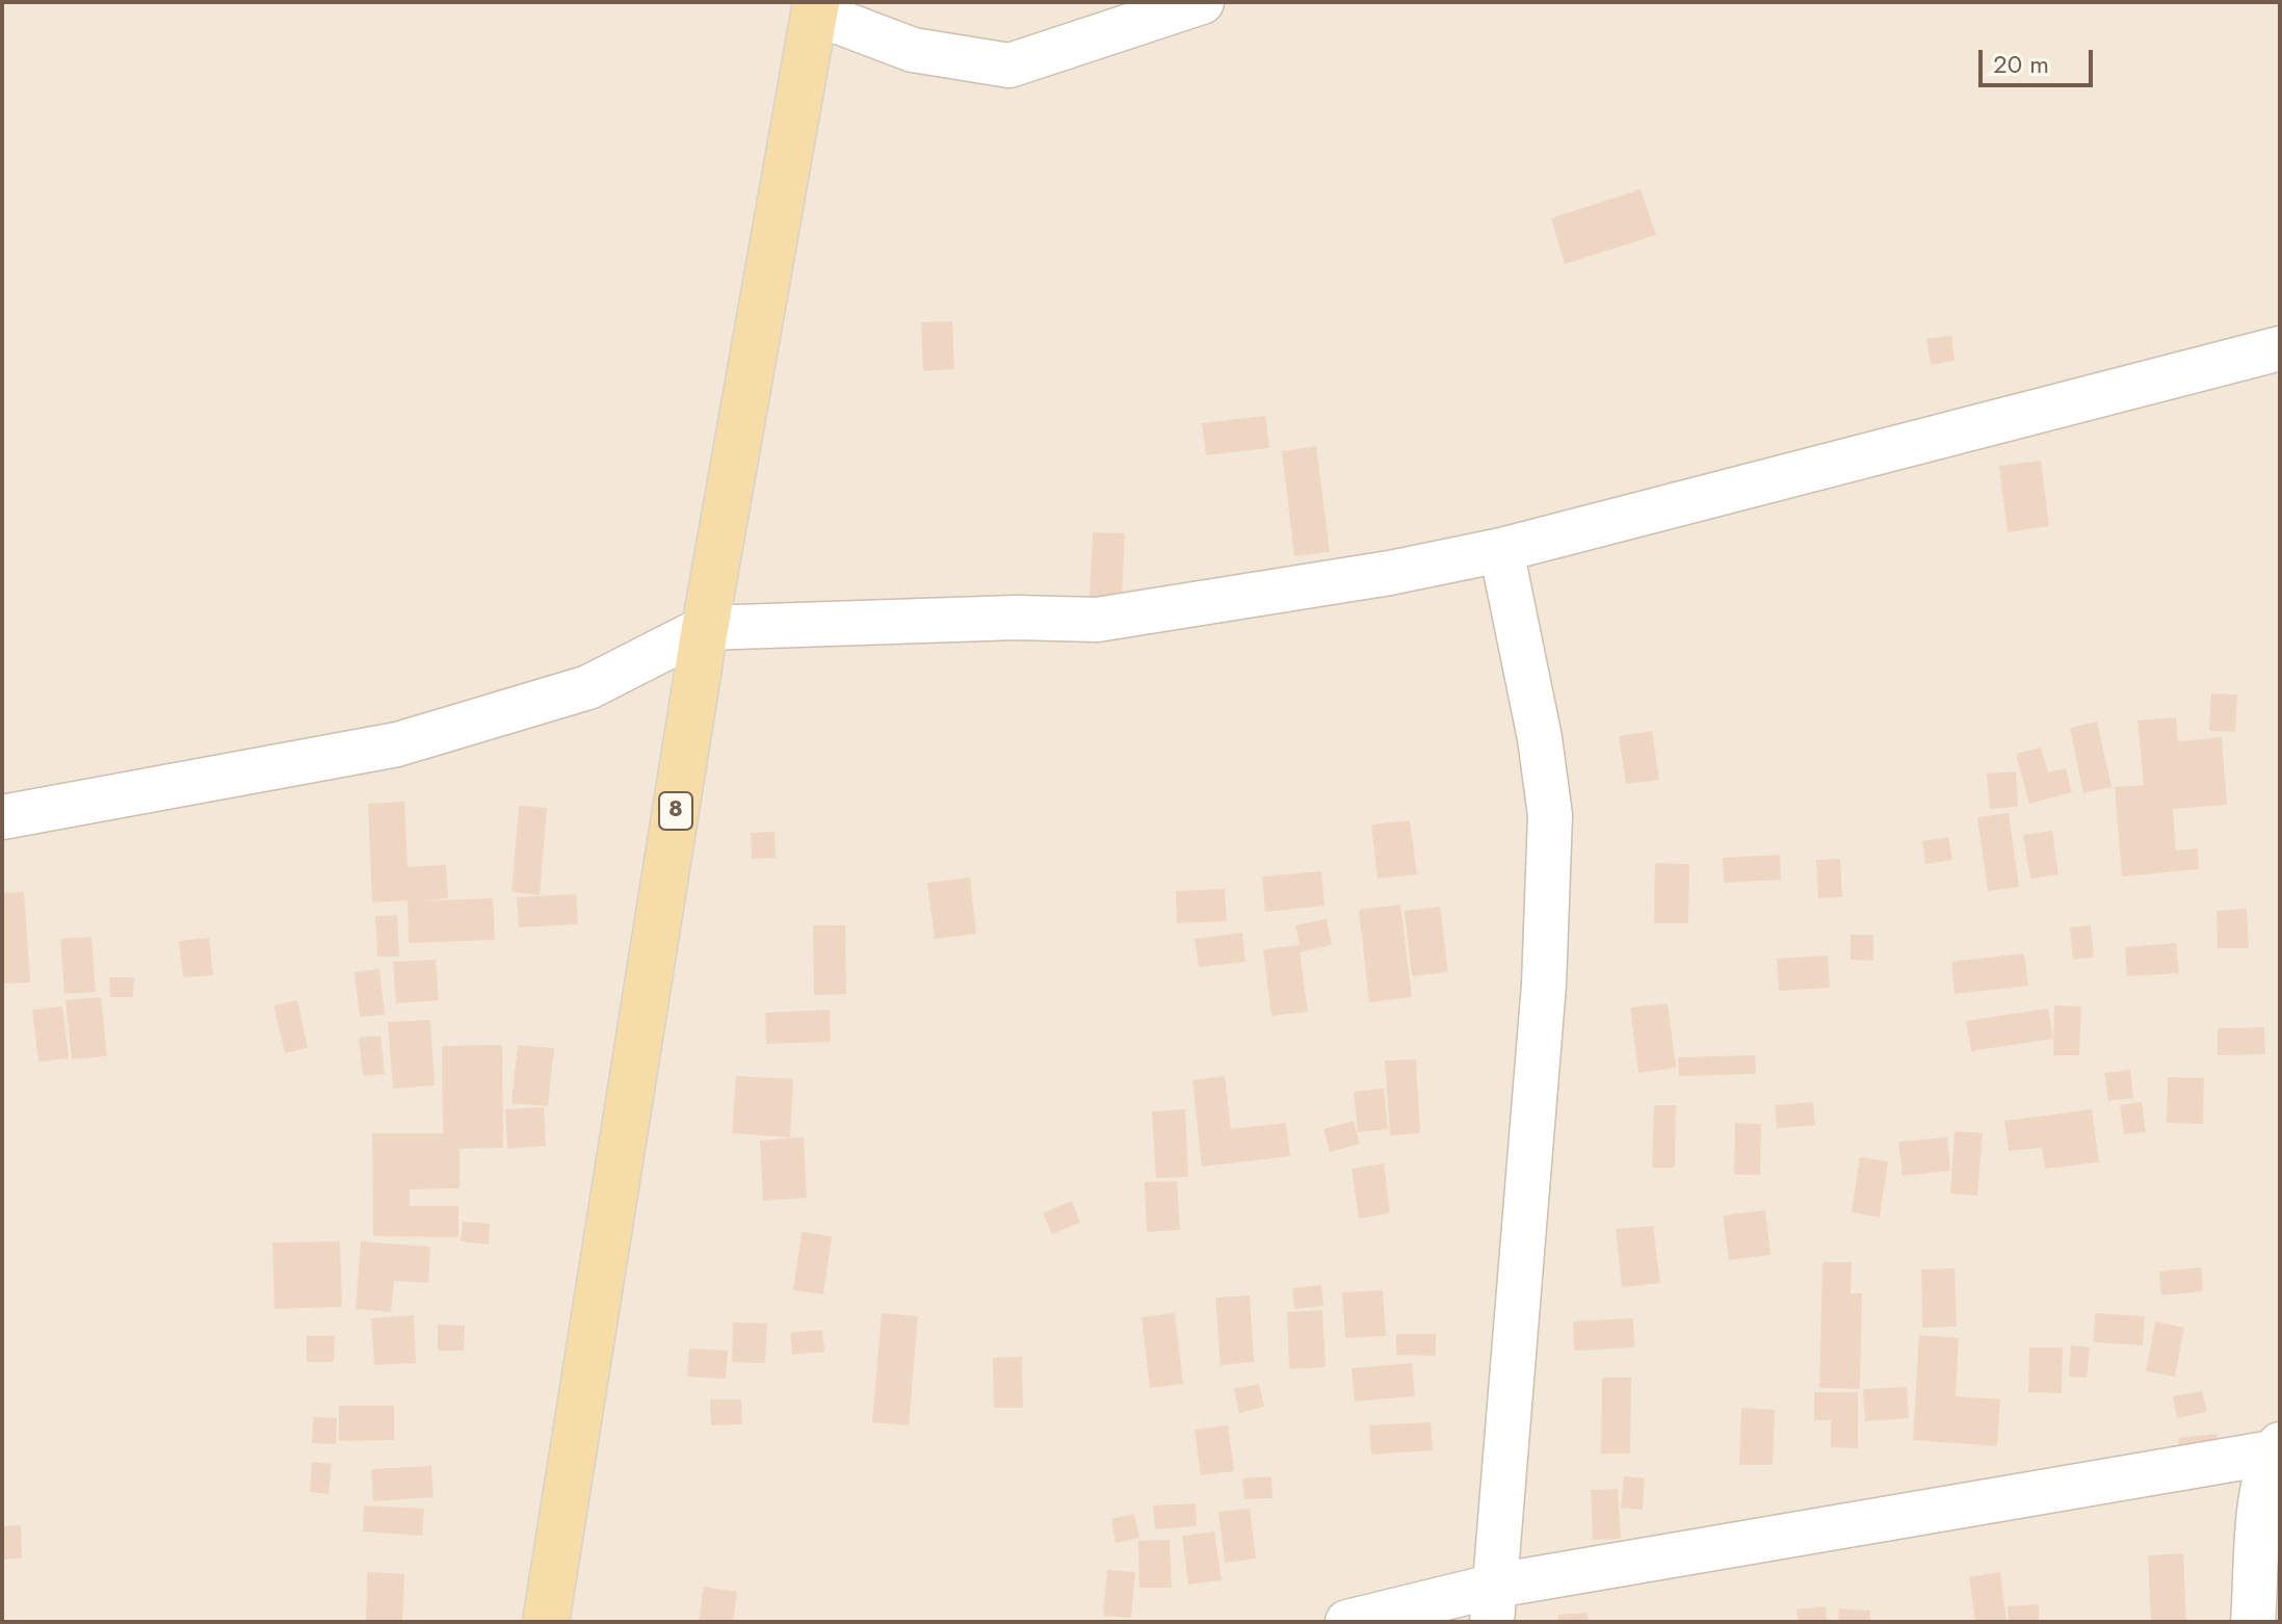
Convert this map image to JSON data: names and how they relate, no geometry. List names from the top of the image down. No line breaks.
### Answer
{"streets":{"main road":["8"]},"scale_bar":"20 m"}
